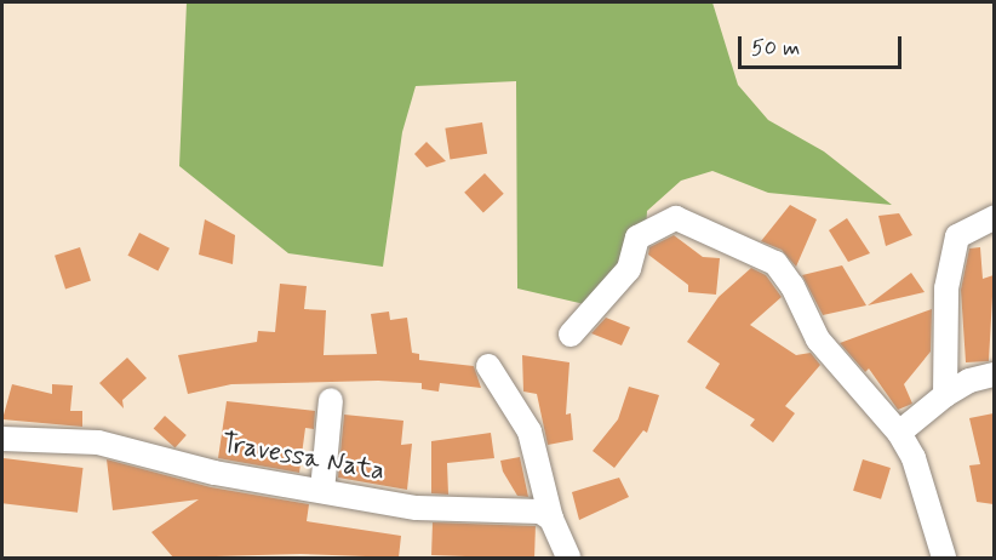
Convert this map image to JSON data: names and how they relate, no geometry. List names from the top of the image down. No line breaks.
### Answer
{"streets":{"street":["Travessa Nata"]},"scale_bar":"50 m"}
